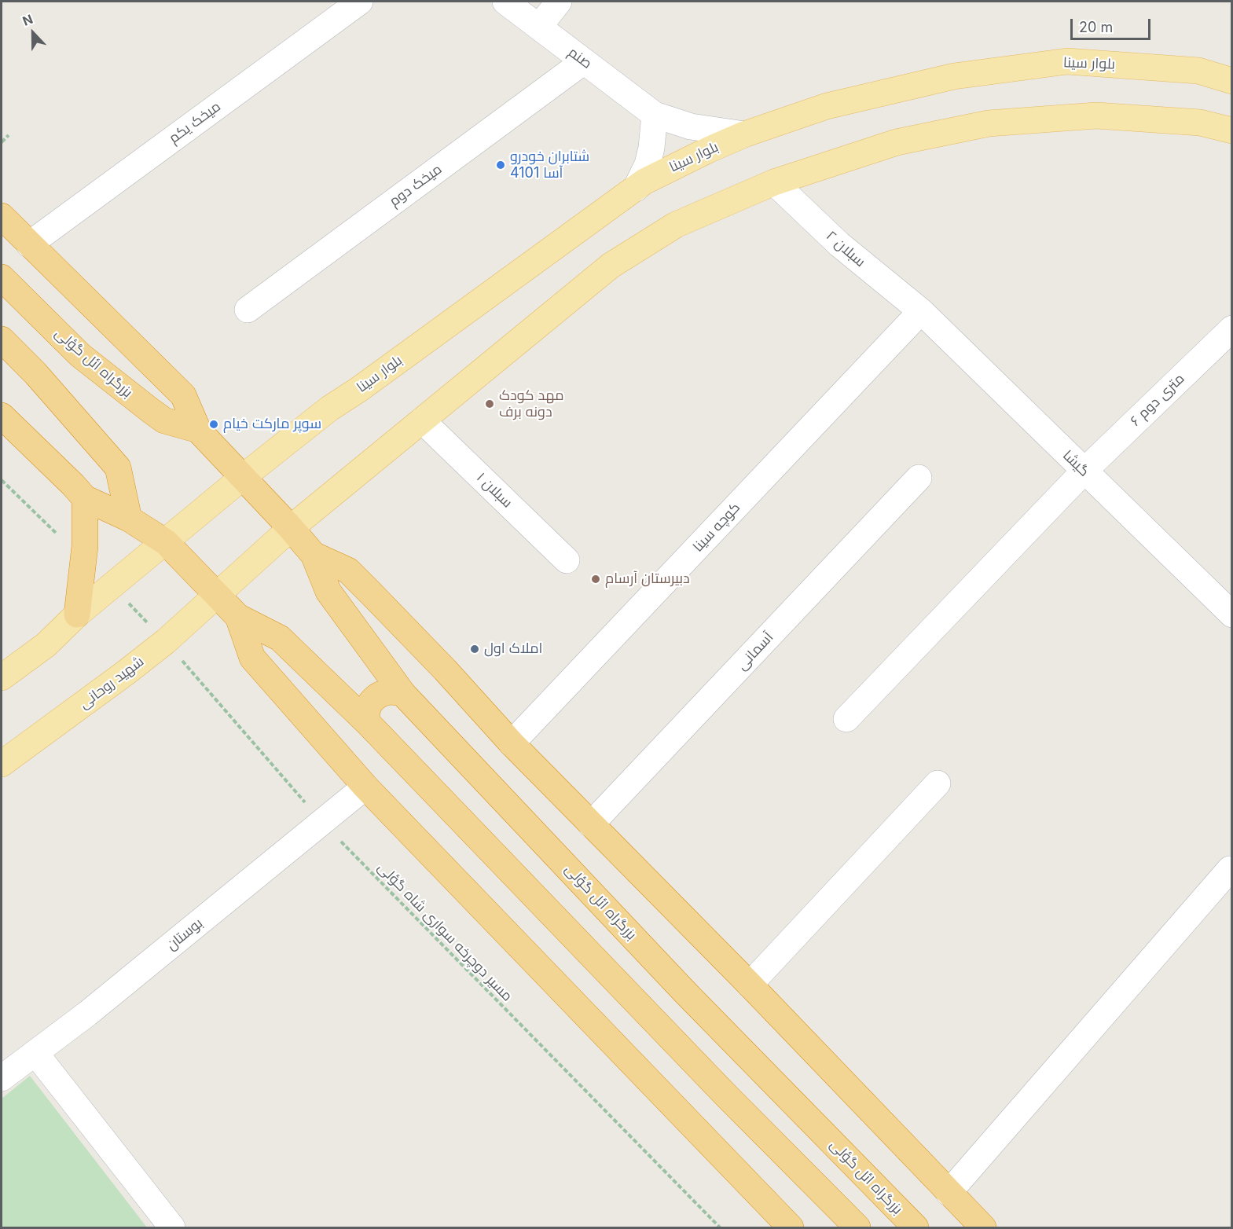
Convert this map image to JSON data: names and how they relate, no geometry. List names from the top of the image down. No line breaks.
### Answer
{"streets":{"highway":["بزرگراه ائل گؤلی"],"main road":["بلوار سینا","شهید روحانی"],"street":["صنم","میخک یکم","میخک دوم","سبلان ۲","۶ متری دوم","گیشا","سبلان ۱","کوچه سینا","آسمانی","بوستان"],"path":["مسیر دوچرخه سواری شاه گؤلی"]},"crossings":[["صنم","بلوار سینا"],["صنم","میخک دوم"],["سبلان ۲","گیشا"],["سبلان ۲","کوچه سینا"],["۶ متری دوم","گیشا"],["گیشا","کوچه سینا"],["شهید روحانی","مسیر دوچرخه سواری شاه گؤلی"],["مسیر دوچرخه سواری شاه گؤلی","بوستان"]],"places":["شتابران خودرو 4101 آسا","مهد کودک دونه برف","سوپر مارکت خیام","دبیرستان آرسام","املاک اول"],"scale_bar":"20 m","north":"top"}
